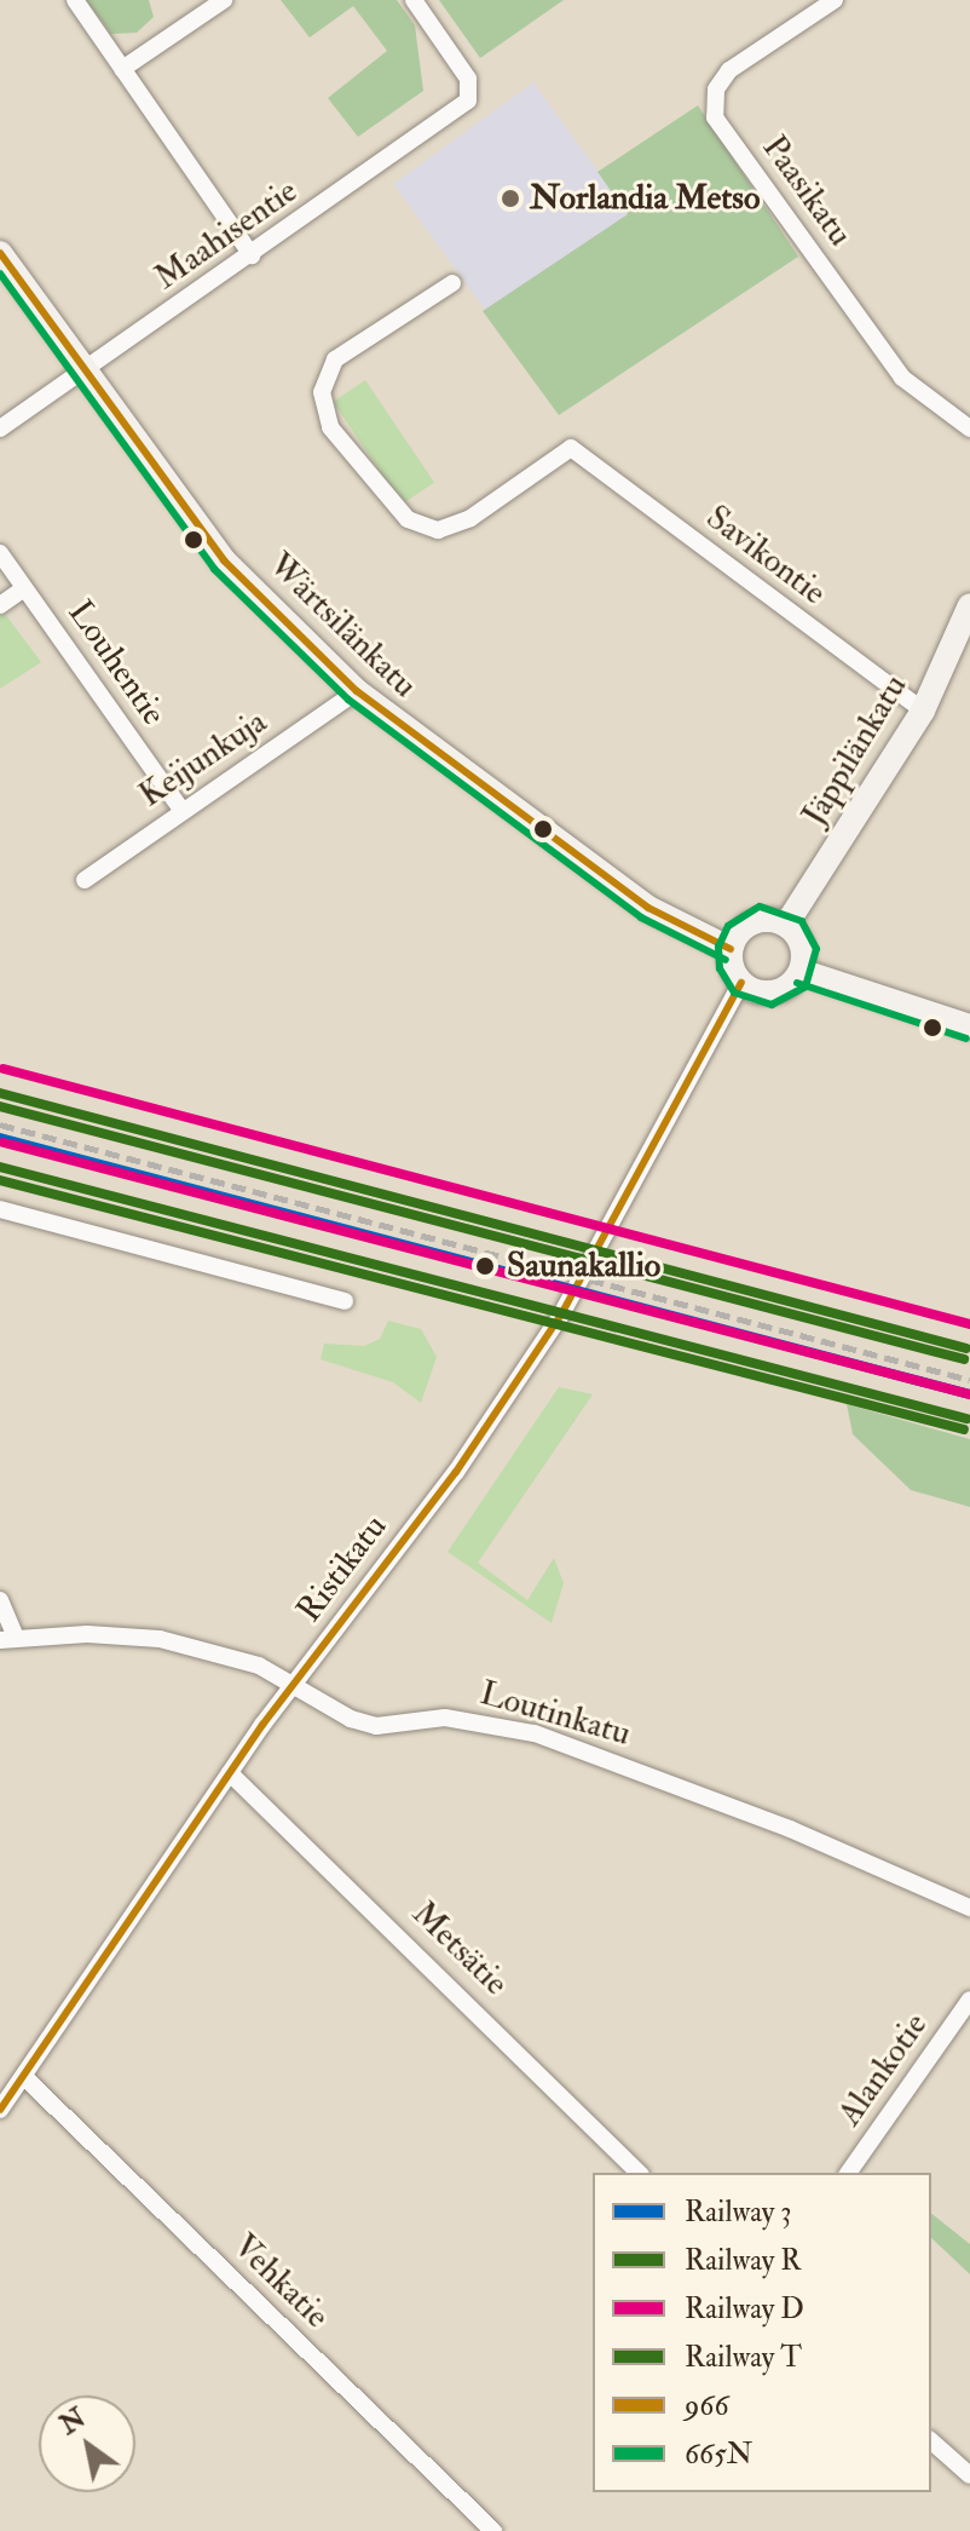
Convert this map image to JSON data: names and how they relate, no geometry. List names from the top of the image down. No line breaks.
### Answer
{"streets":{"street":["Paasikatu","Maahisentie","Savikontie","Wärtsilänkatu","Louhentie","Jäppilänkatu","Keijunkuja","Ristikatu","Loutinkatu","Metsätie","Alankotie","Vehkatie"]},"crossings":[["Maahisentie","Wärtsilänkatu"],["Savikontie","Jäppilänkatu"],["Wärtsilänkatu","Jäppilänkatu"],["Wärtsilänkatu","Keijunkuja"],["Wärtsilänkatu","Ristikatu"],["Louhentie","Keijunkuja"],["Jäppilänkatu","Ristikatu"],["Ristikatu","Loutinkatu"],["Ristikatu","Metsätie"],["Ristikatu","Vehkatie"]],"places":["Norlandia Metso","Saunakallio"],"lines":["transit line 966","transit line 665N","rail line D","rail line R","rail line T","rail line 3"],"legend":["Railway 3","Railway R","Railway D","Railway T","966","665N"],"north":"top left"}
